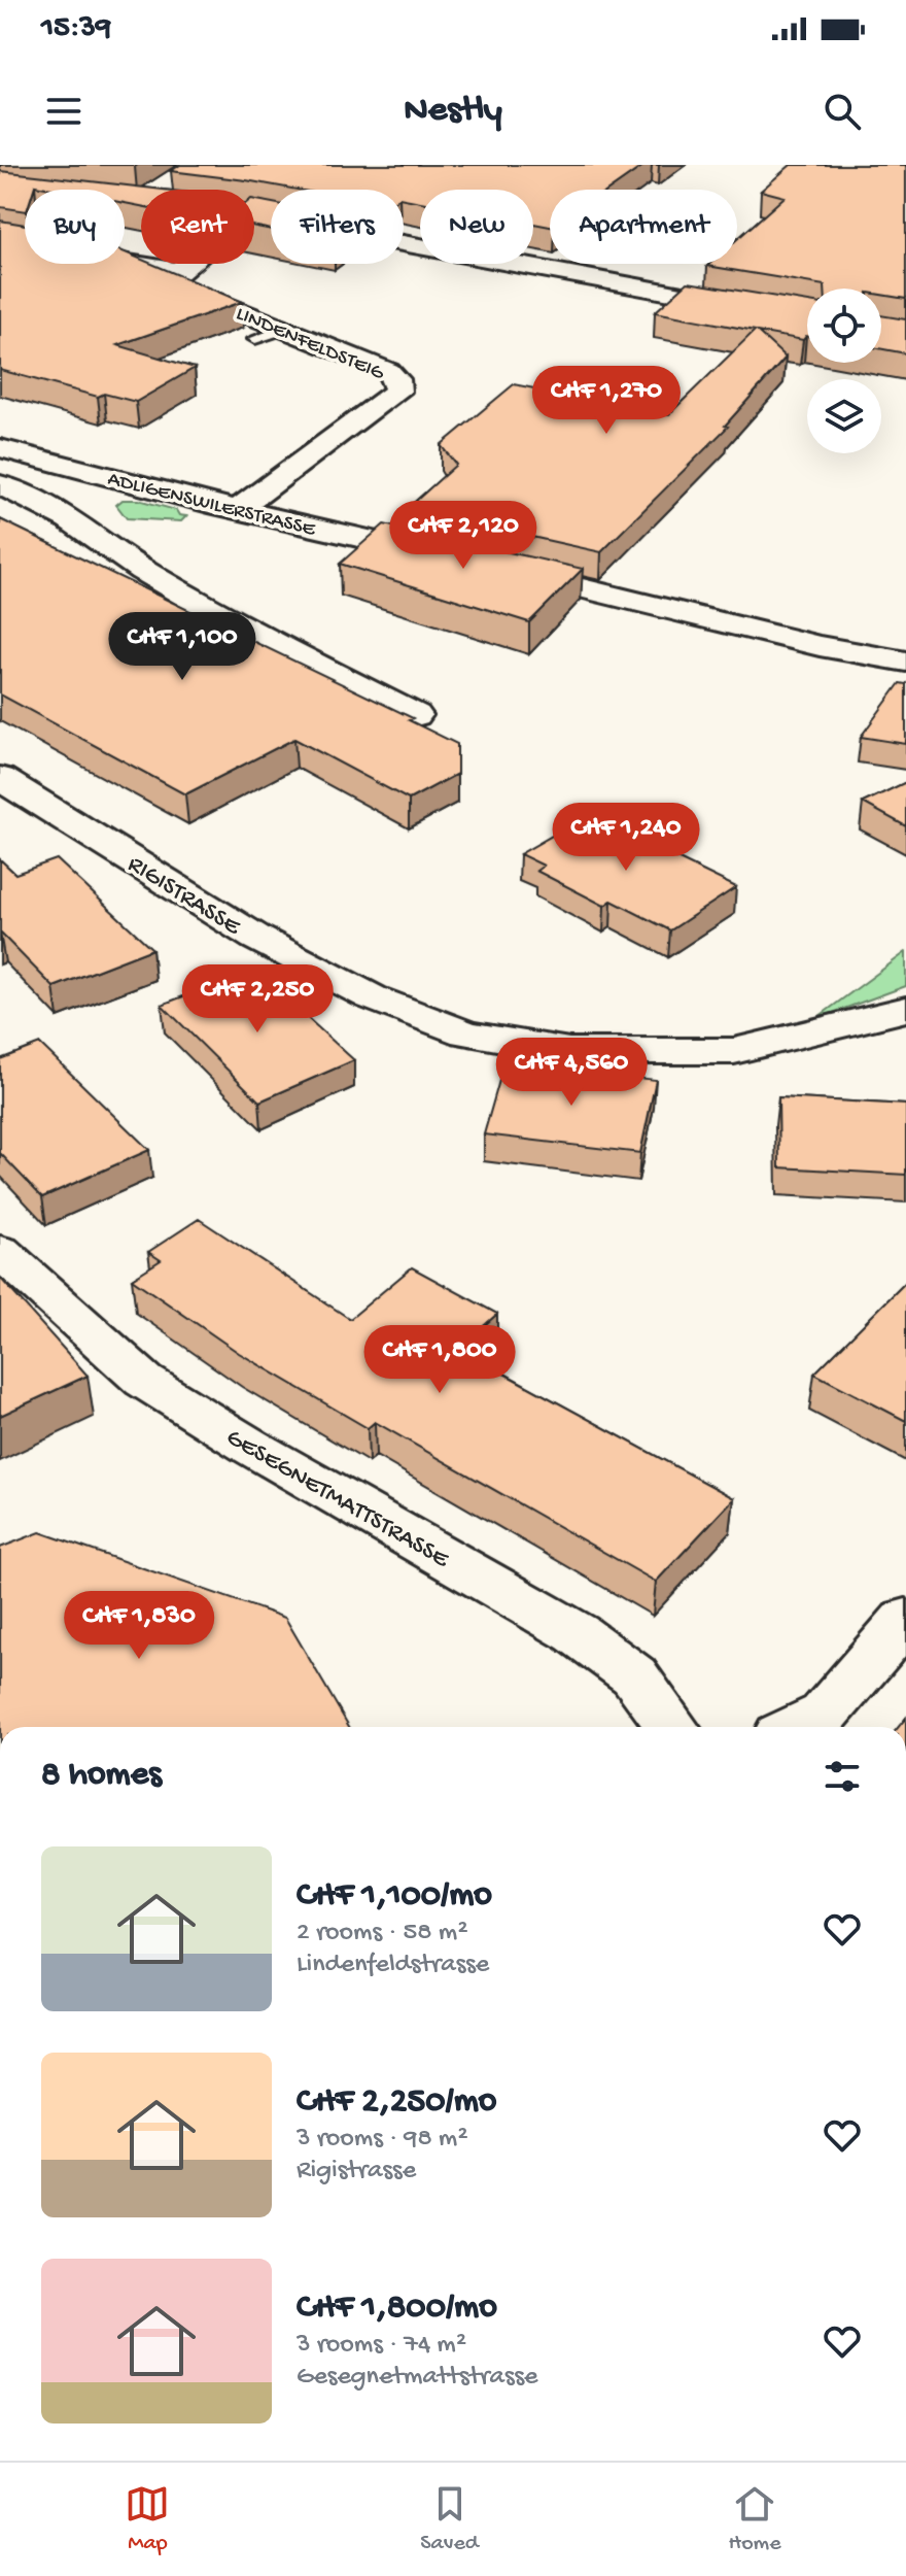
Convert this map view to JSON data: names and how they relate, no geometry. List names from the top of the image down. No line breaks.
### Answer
{"streets":{"street":["LINDENFELDSTEIG","ADLIGENSWILERSTRASSE","RIGISTRASSE","GESEGNETMATTSTRASSE"]},"crossings":[["LINDENFELDSTEIG","ADLIGENSWILERSTRASSE"]],"page":{"status":"15:39","header":"Nestly","chip":["Buy","Rent","Filters","New","Apartment"],"price":["CHF 1,270","CHF 2,120","CHF 1,100","CHF 1,240","CHF 2,250","CHF 4,560","CHF 1,800","CHF 1,830"],"heading":"8 homes","list":[{"name":"CHF 1,100/mo","note":"2 rooms · 58 m² · Lindenfeldstrasse"},{"name":"CHF 2,250/mo","note":"3 rooms · 98 m² · Rigistrasse"},{"name":"CHF 1,800/mo","note":"3 rooms · 74 m² · Gesegnetmattstrasse"}],"tabs":["Map","Saved","Home"]}}
